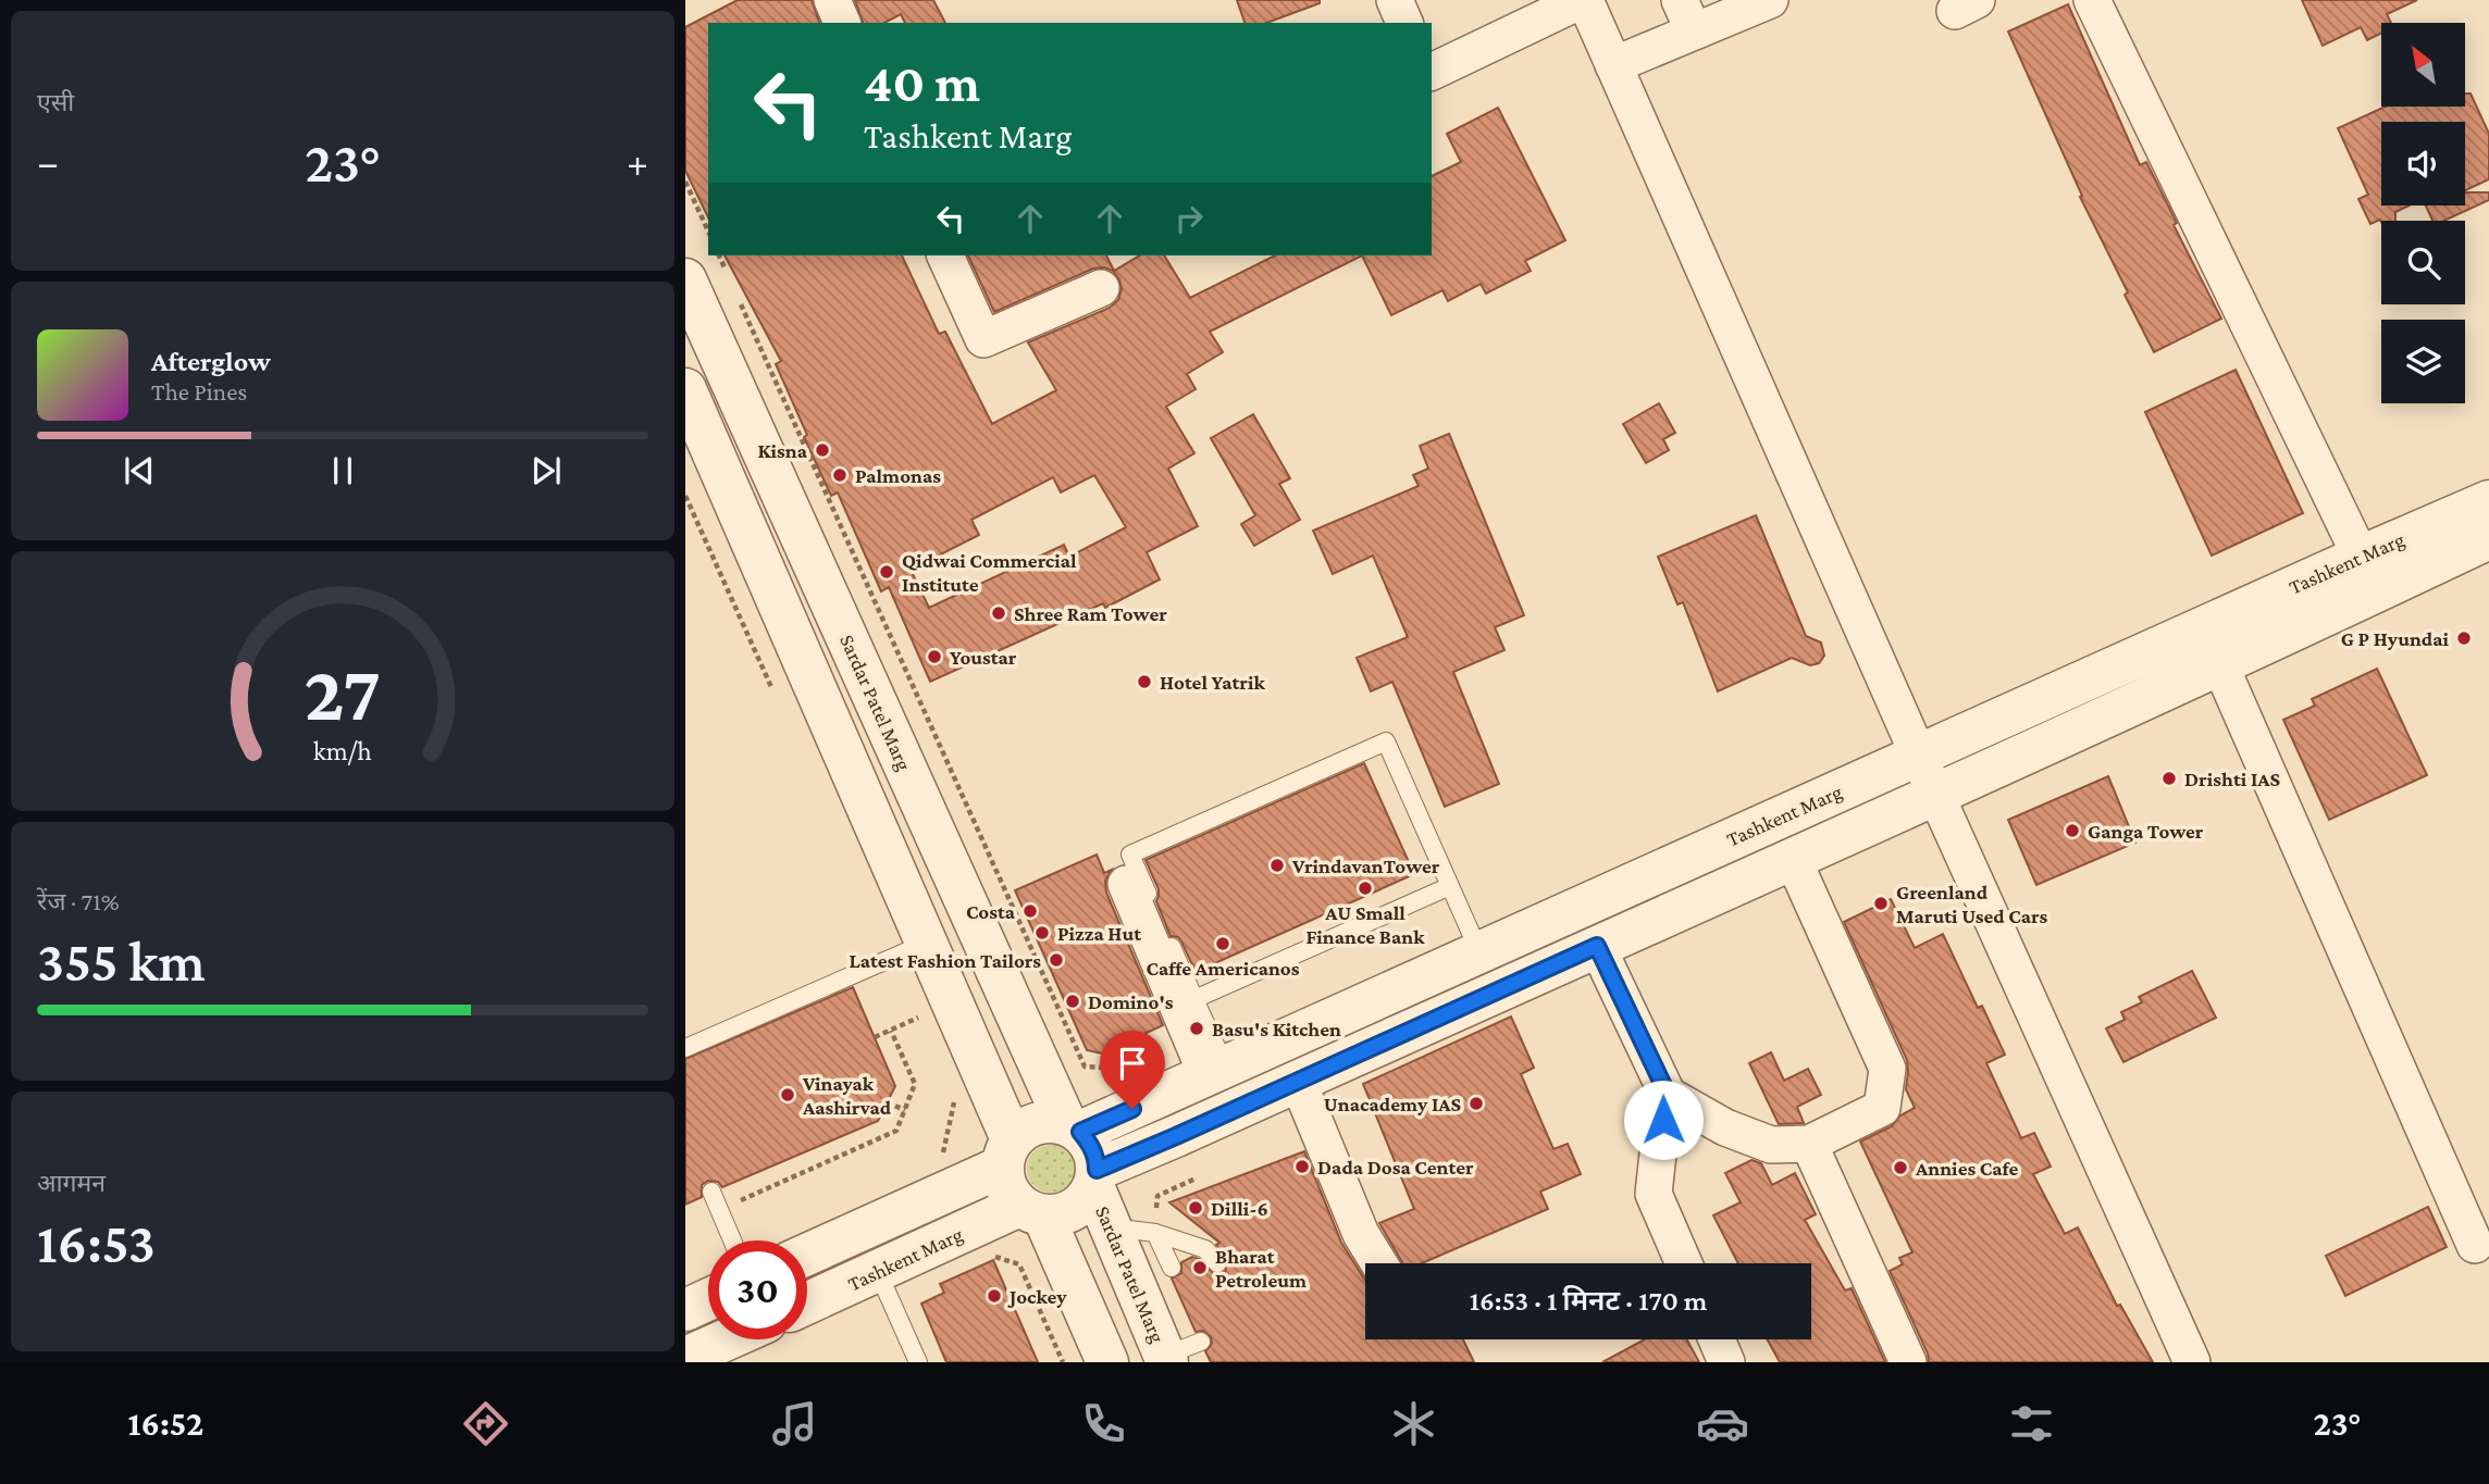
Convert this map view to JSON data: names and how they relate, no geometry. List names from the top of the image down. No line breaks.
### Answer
{"streets":{"street":["Tashkent Marg","Sardar Patel Marg"]},"crossings":[["Tashkent Marg","Sardar Patel Marg"]],"places":["Kisna","Palmonas","Qidwai Commercial Institute","Shree Ram Tower","G P Hyundai","Youstar","Hotel Yatrik","Drishti IAS","Ganga Tower","VrindavanTower","AU Small Finance Bank","Greenland Maruti Used Cars","Costa","Pizza Hut","Caffe Americanos","Latest Fashion Tailors","Domino's","Basu's Kitchen","Vinayak Aashirvad","Unacademy IAS","Dada Dosa Center","Annies Cafe","Dilli-6","Bharat Petroleum","Jockey"],"north":"top left","page":{"tile":["एसी",["रेंज · 71%","355 km"],["आगमन","16:53"]],"turn":["40 m","Tashkent Marg"],"heat":["−","23°","+"],"song":["Afterglow","The Pines"],"limit":"30","trip":"16:53 · 1 मिनट · 170 m","tabs":["16:52","23°"],"gauge":["27","km/h"]}}
